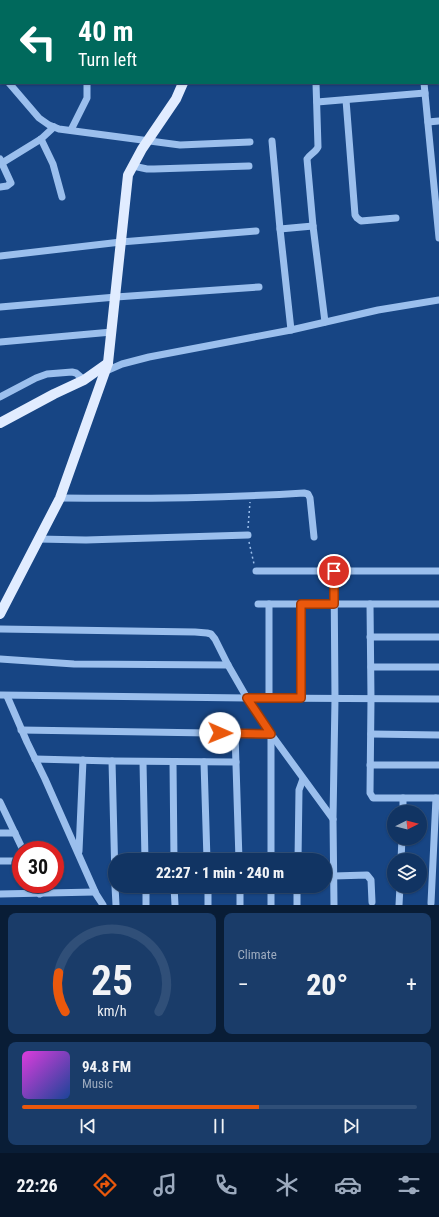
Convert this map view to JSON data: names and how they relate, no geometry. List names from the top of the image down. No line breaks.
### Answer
{"north":"right","page":{"turn":["40 m","Turn left"],"limit":"30","trip":"22:27 · 1 min · 240 m","tile":"Climate","heat":["−","20°","+"],"song":["94.8 FM","Music"],"tabs":"22:26","gauge":["25","km/h"]}}
